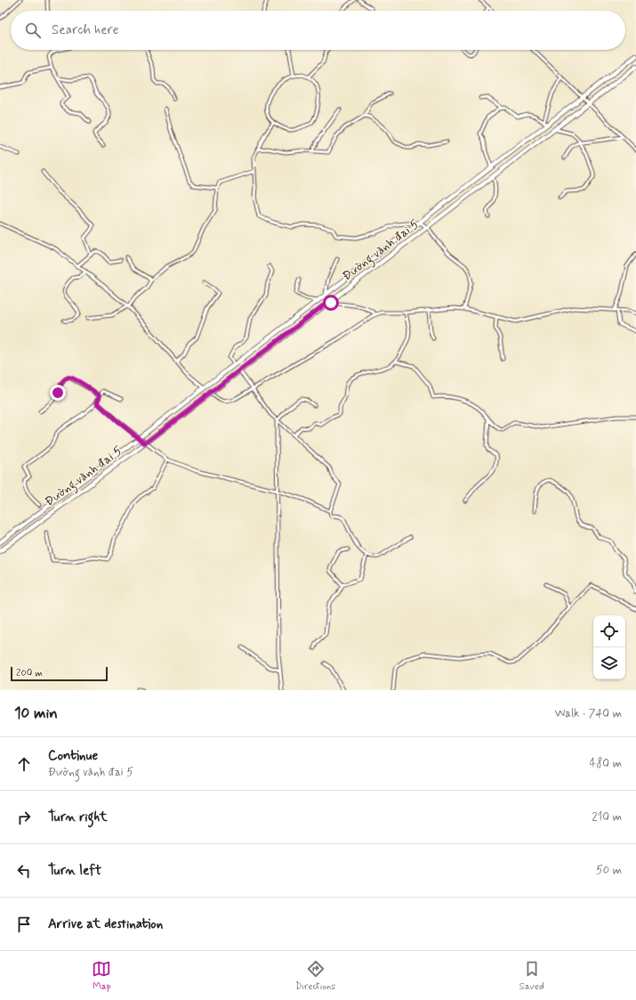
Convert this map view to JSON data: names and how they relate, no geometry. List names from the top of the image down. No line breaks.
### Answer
{"streets":{"main road":["Đường vành đai 5"]},"scale_bar":"200 m","page":{"search":"Search here","scale":"200 m","heading":["10 min","Walk · 740 m"],"list":[["Continue","Đường vành đai 5","480 m"],["Turn right","210 m"],["Turn left","50 m"],"Arrive at destination"],"nav":["Map","Directions","Saved"]}}
